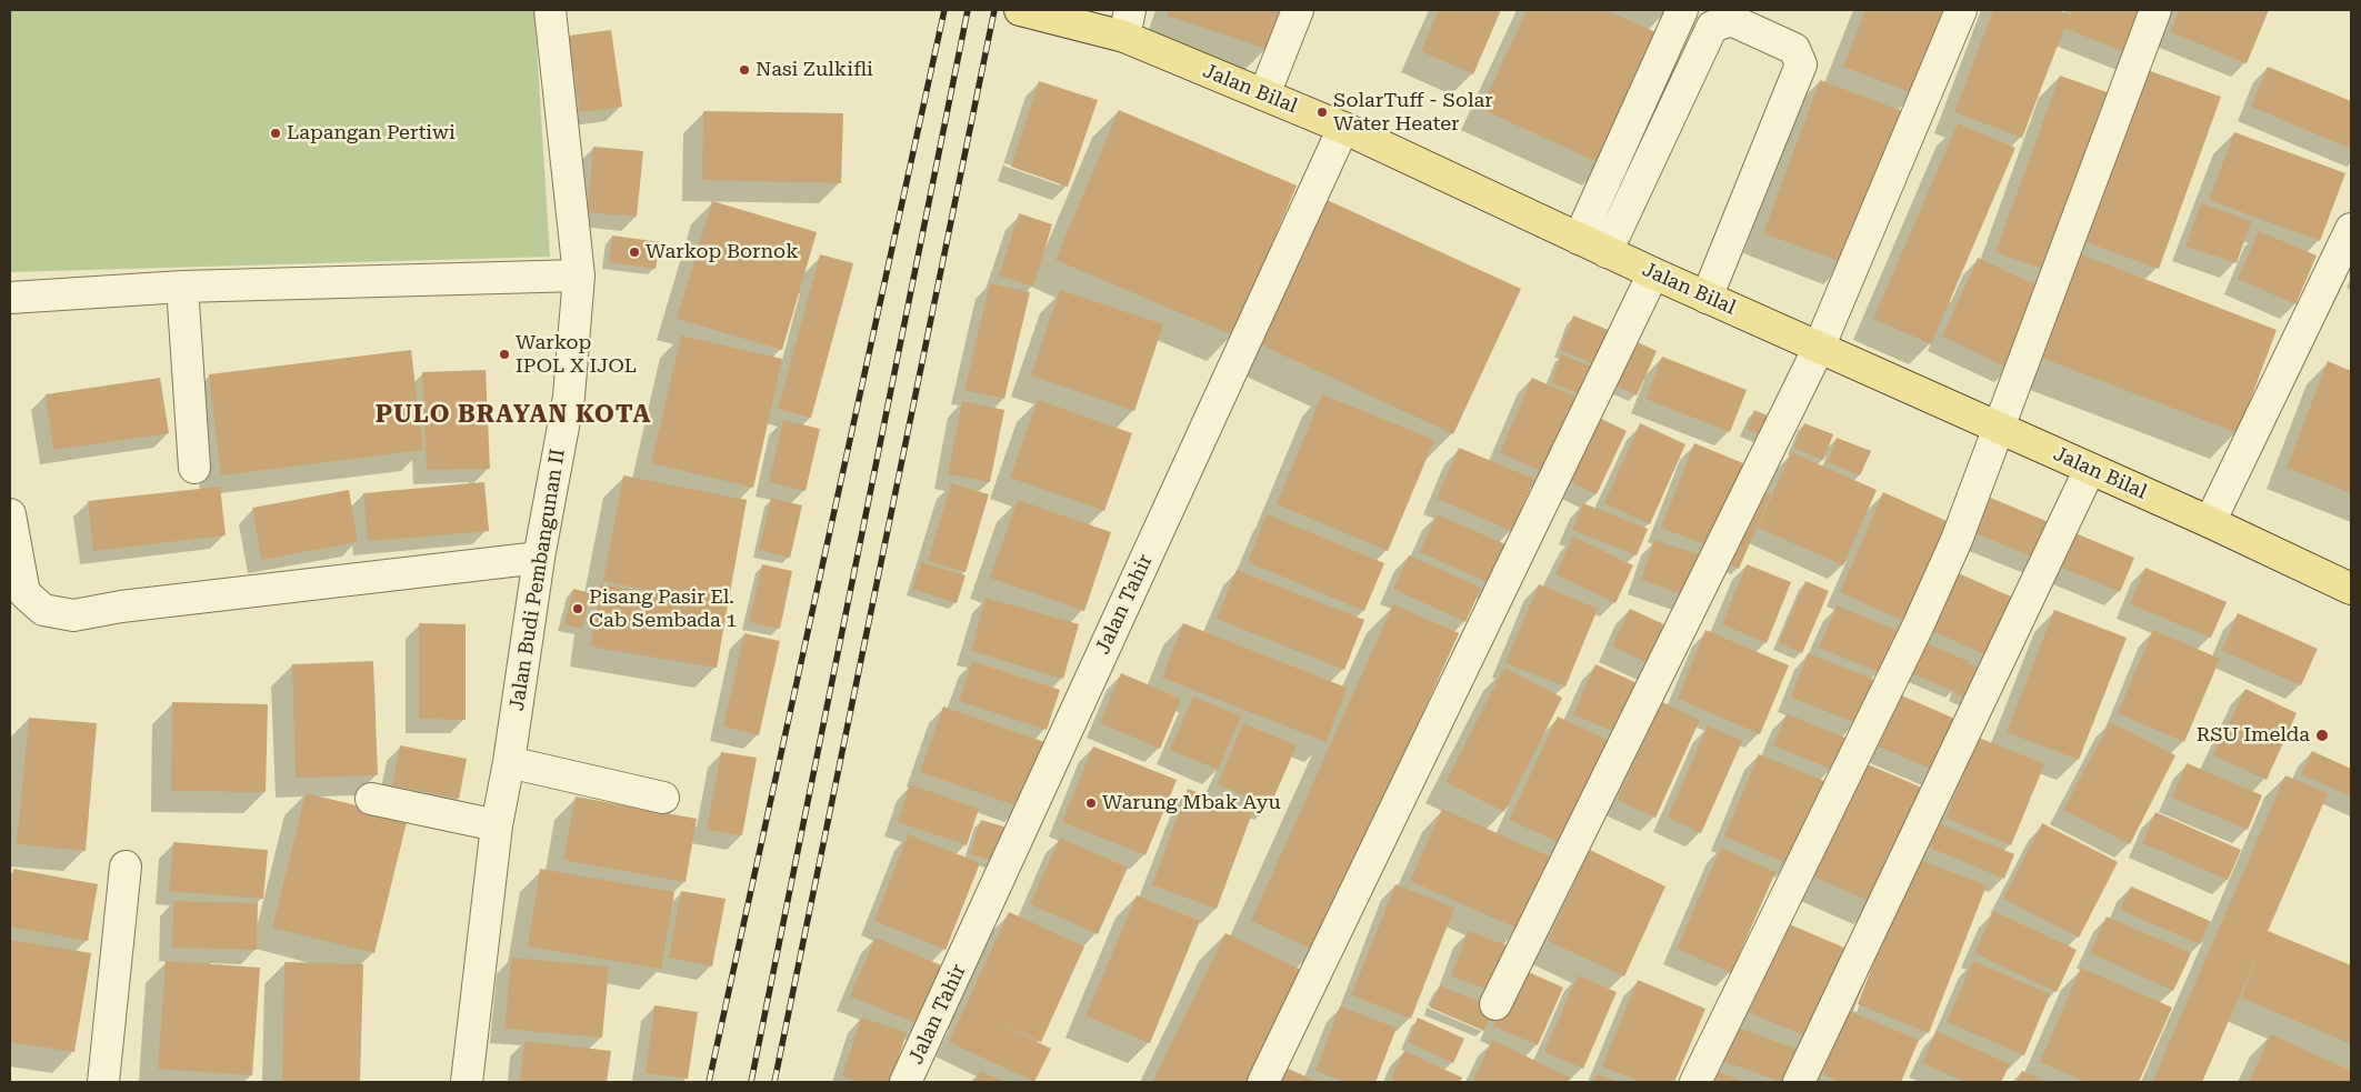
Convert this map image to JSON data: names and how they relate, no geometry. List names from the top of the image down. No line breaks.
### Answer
{"streets":{"main road":["Jalan Bilal"],"street":["Jalan Budi Pembangunan II","Jalan Tahir"]},"crossings":[["Jalan Bilal","Jalan Tahir"]],"districts":["PULO BRAYAN KOTA"],"places":["Nasi Zulkifli","SolarTuff - Solar Water Heater","Lapangan Pertiwi","Warkop Bornok","Warkop IPOL X IJOL","Pisang Pasir El. Cab Sembada 1","RSU Imelda","Warung Mbak Ayu"]}
